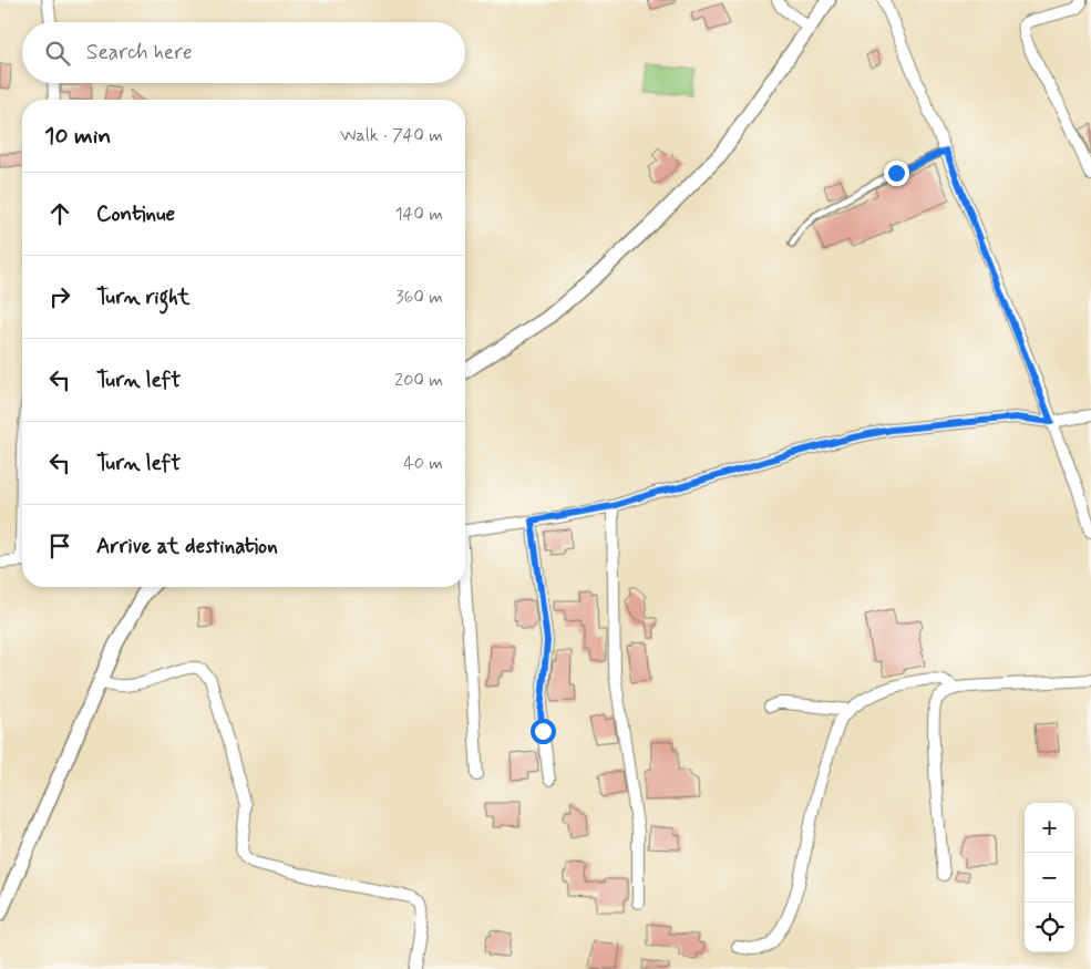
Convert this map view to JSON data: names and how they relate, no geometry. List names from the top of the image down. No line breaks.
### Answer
{"page":{"search":"Search here","heading":["10 min","Walk · 740 m"],"list":[["Continue","140 m"],["Turn right","360 m"],["Turn left","200 m"],["Turn left","40 m"],"Arrive at destination"],"map_buttons":["+","−"]}}
